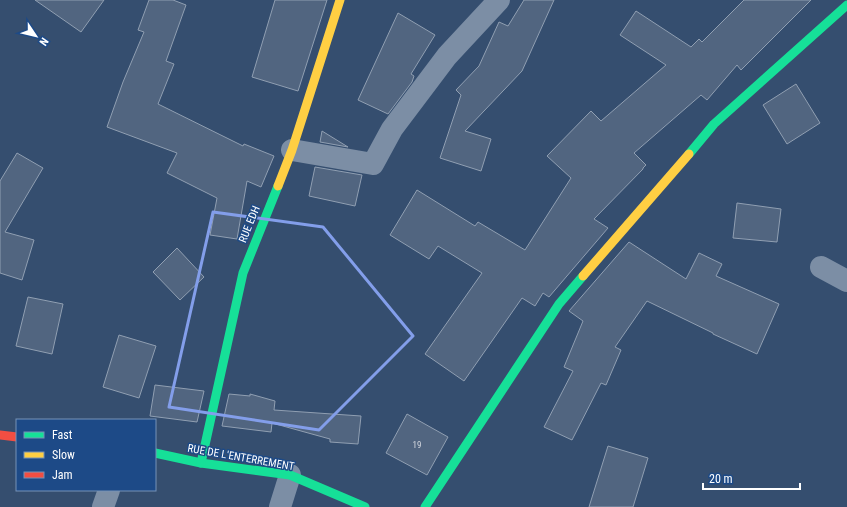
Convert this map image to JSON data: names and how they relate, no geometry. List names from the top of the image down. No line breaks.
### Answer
{"streets":{"street":["RUE EDH","RUE DE L'ENTERREMENT"]},"crossings":[["RUE EDH","RUE DE L'ENTERREMENT"]],"house_numbers":["19"],"legend":["Fast","Slow","Jam"],"scale_bar":"20 m","north":"bottom right"}
